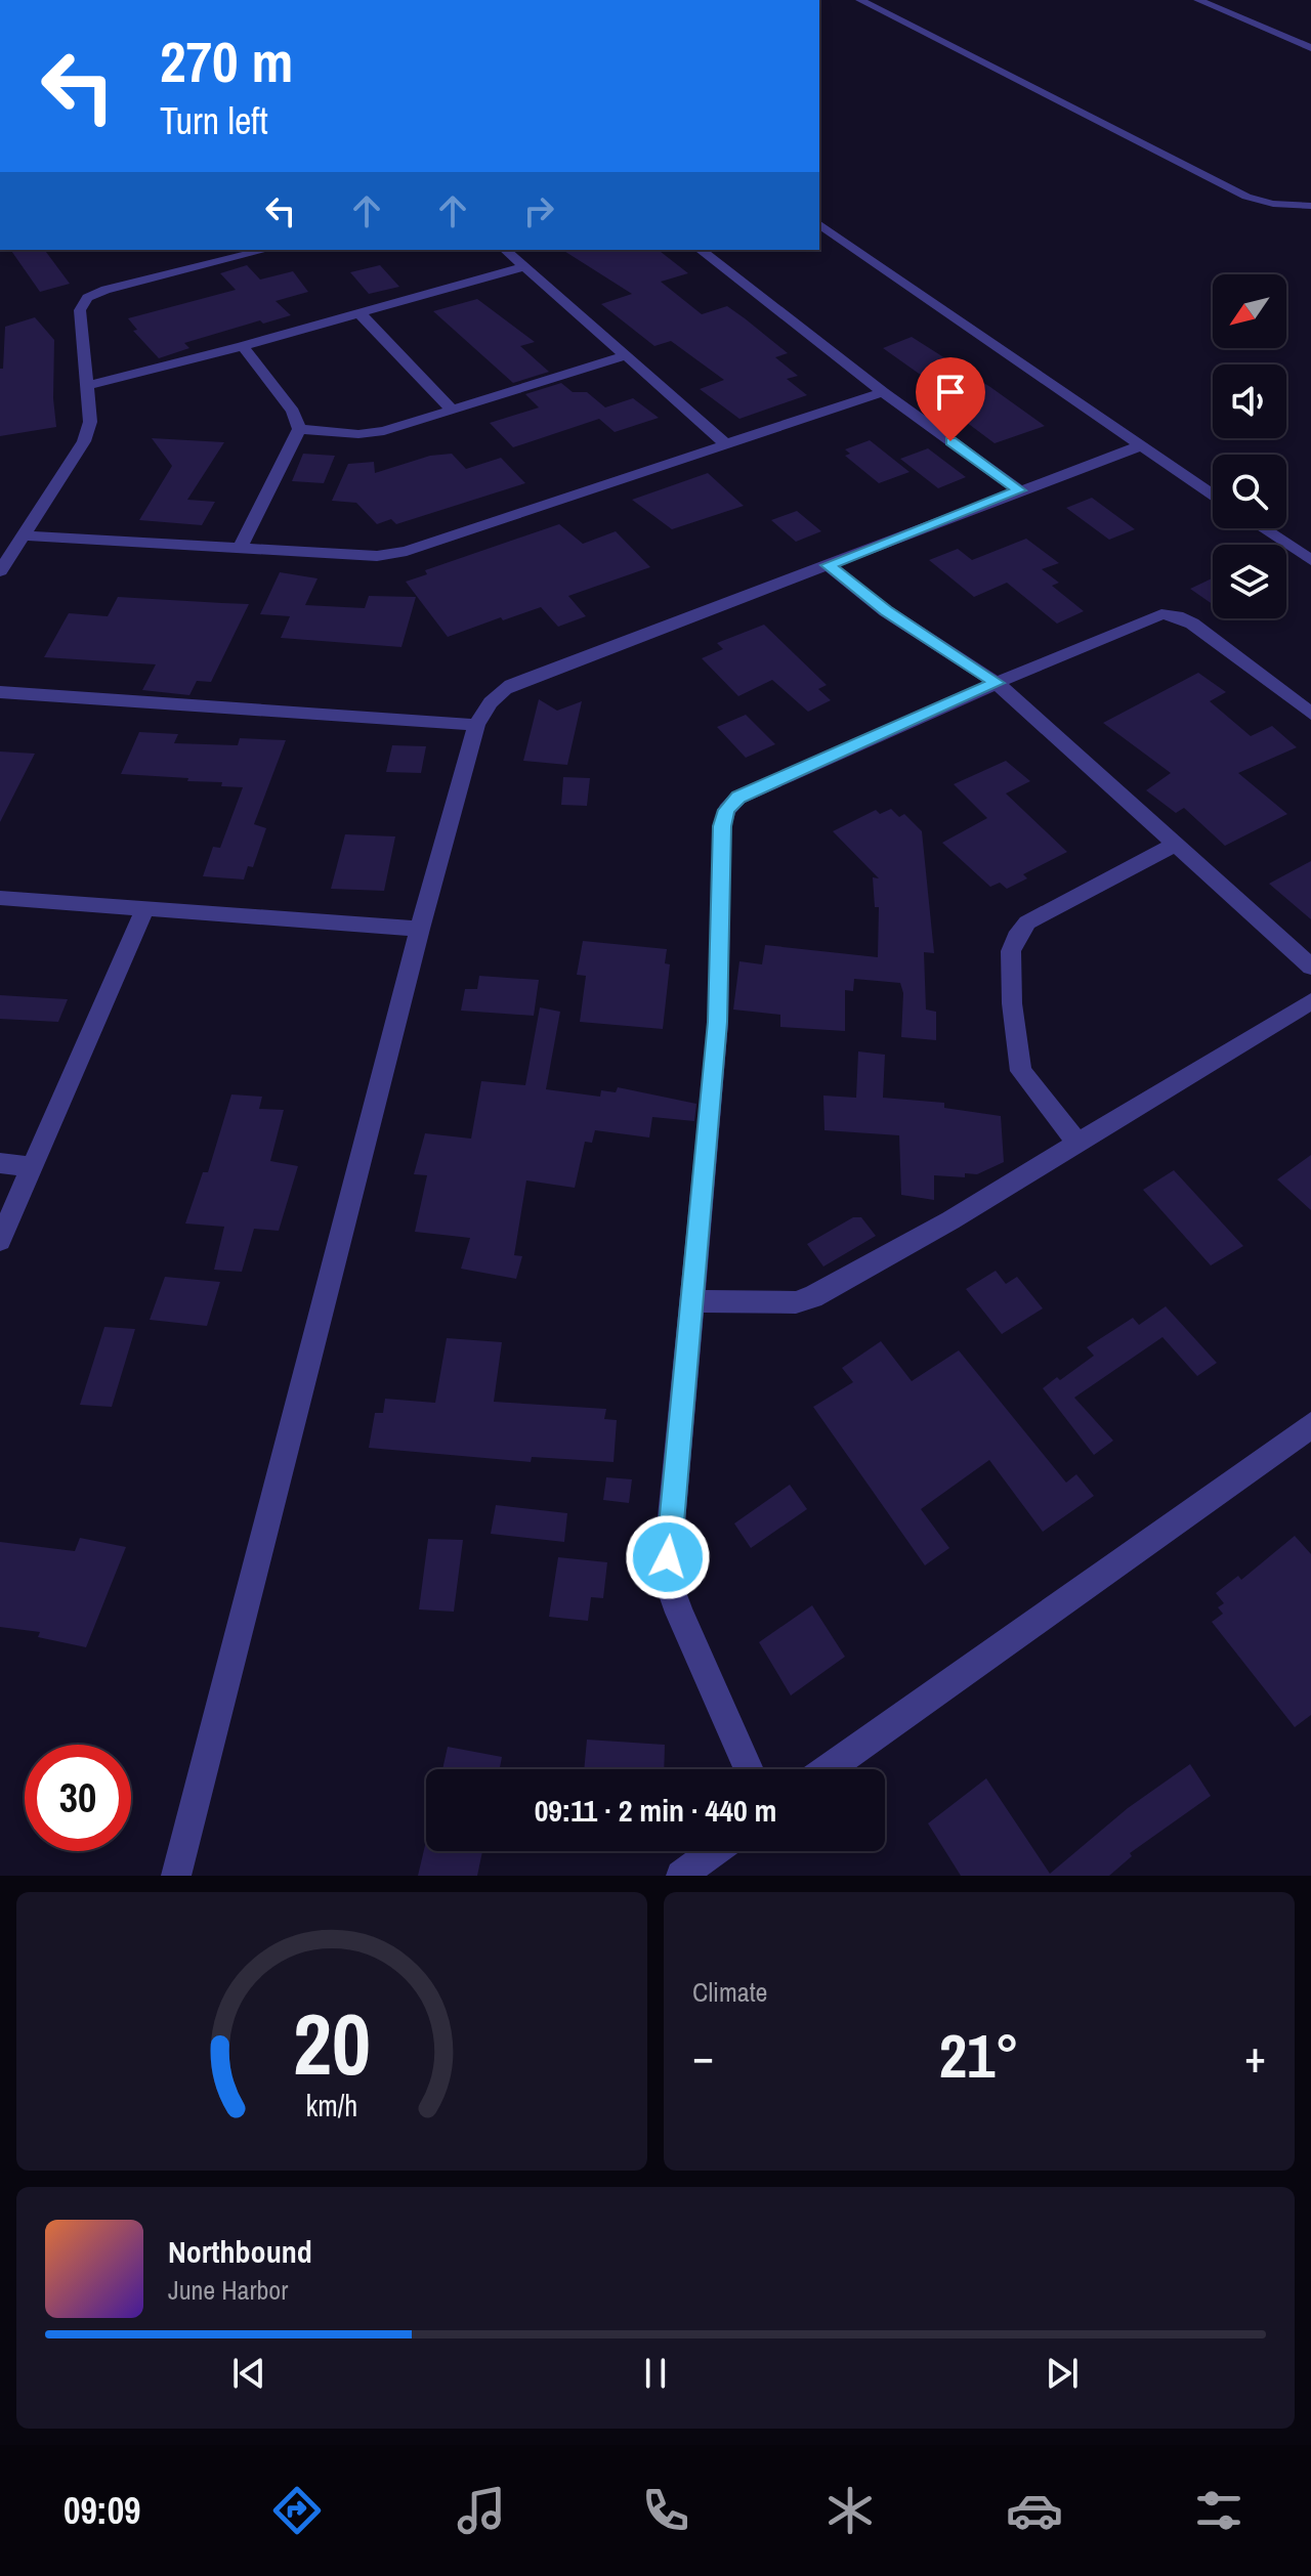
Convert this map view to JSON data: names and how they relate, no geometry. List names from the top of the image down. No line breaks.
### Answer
{"north":"bottom left","page":{"turn":["270 m","Turn left"],"limit":"30","trip":"09:11 · 2 min · 440 m","tile":"Climate","heat":["−","21°","+"],"song":["Northbound","June Harbor"],"tabs":"09:09","gauge":["20","km/h"]}}
